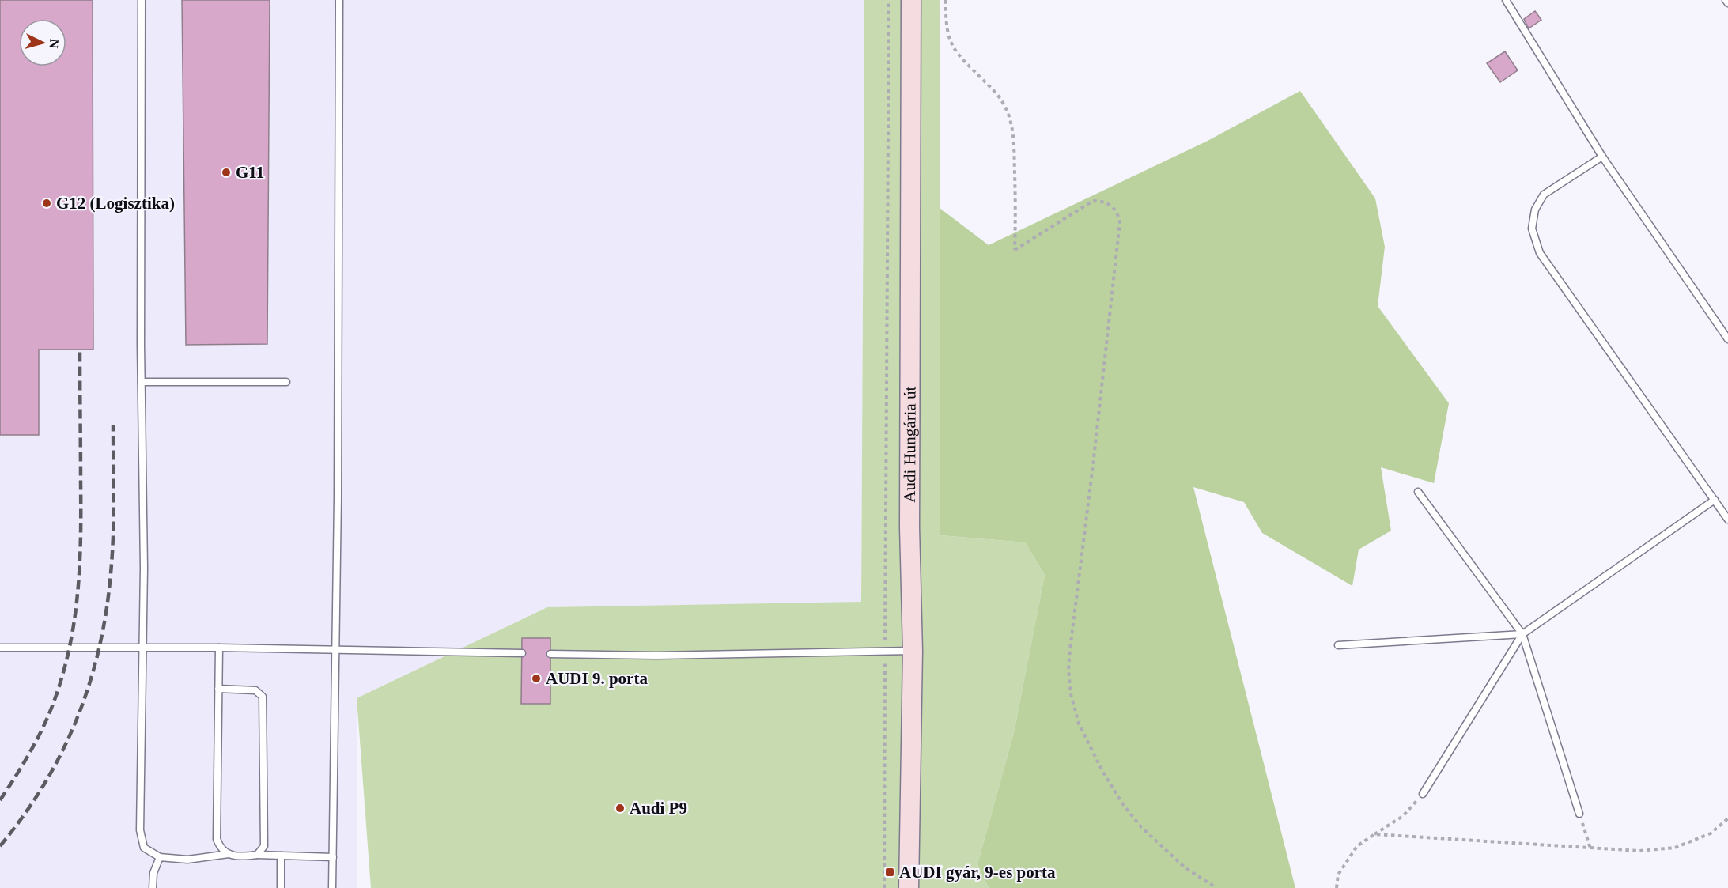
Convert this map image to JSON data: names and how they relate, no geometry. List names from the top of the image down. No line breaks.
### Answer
{"streets":{"street":["Audi Hungária út"]},"places":{"other":["G11","G12 (Logisztika)","AUDI 9. porta","Audi P9"],"transit":["AUDI gyár, 9-es porta"]},"north":"right"}
